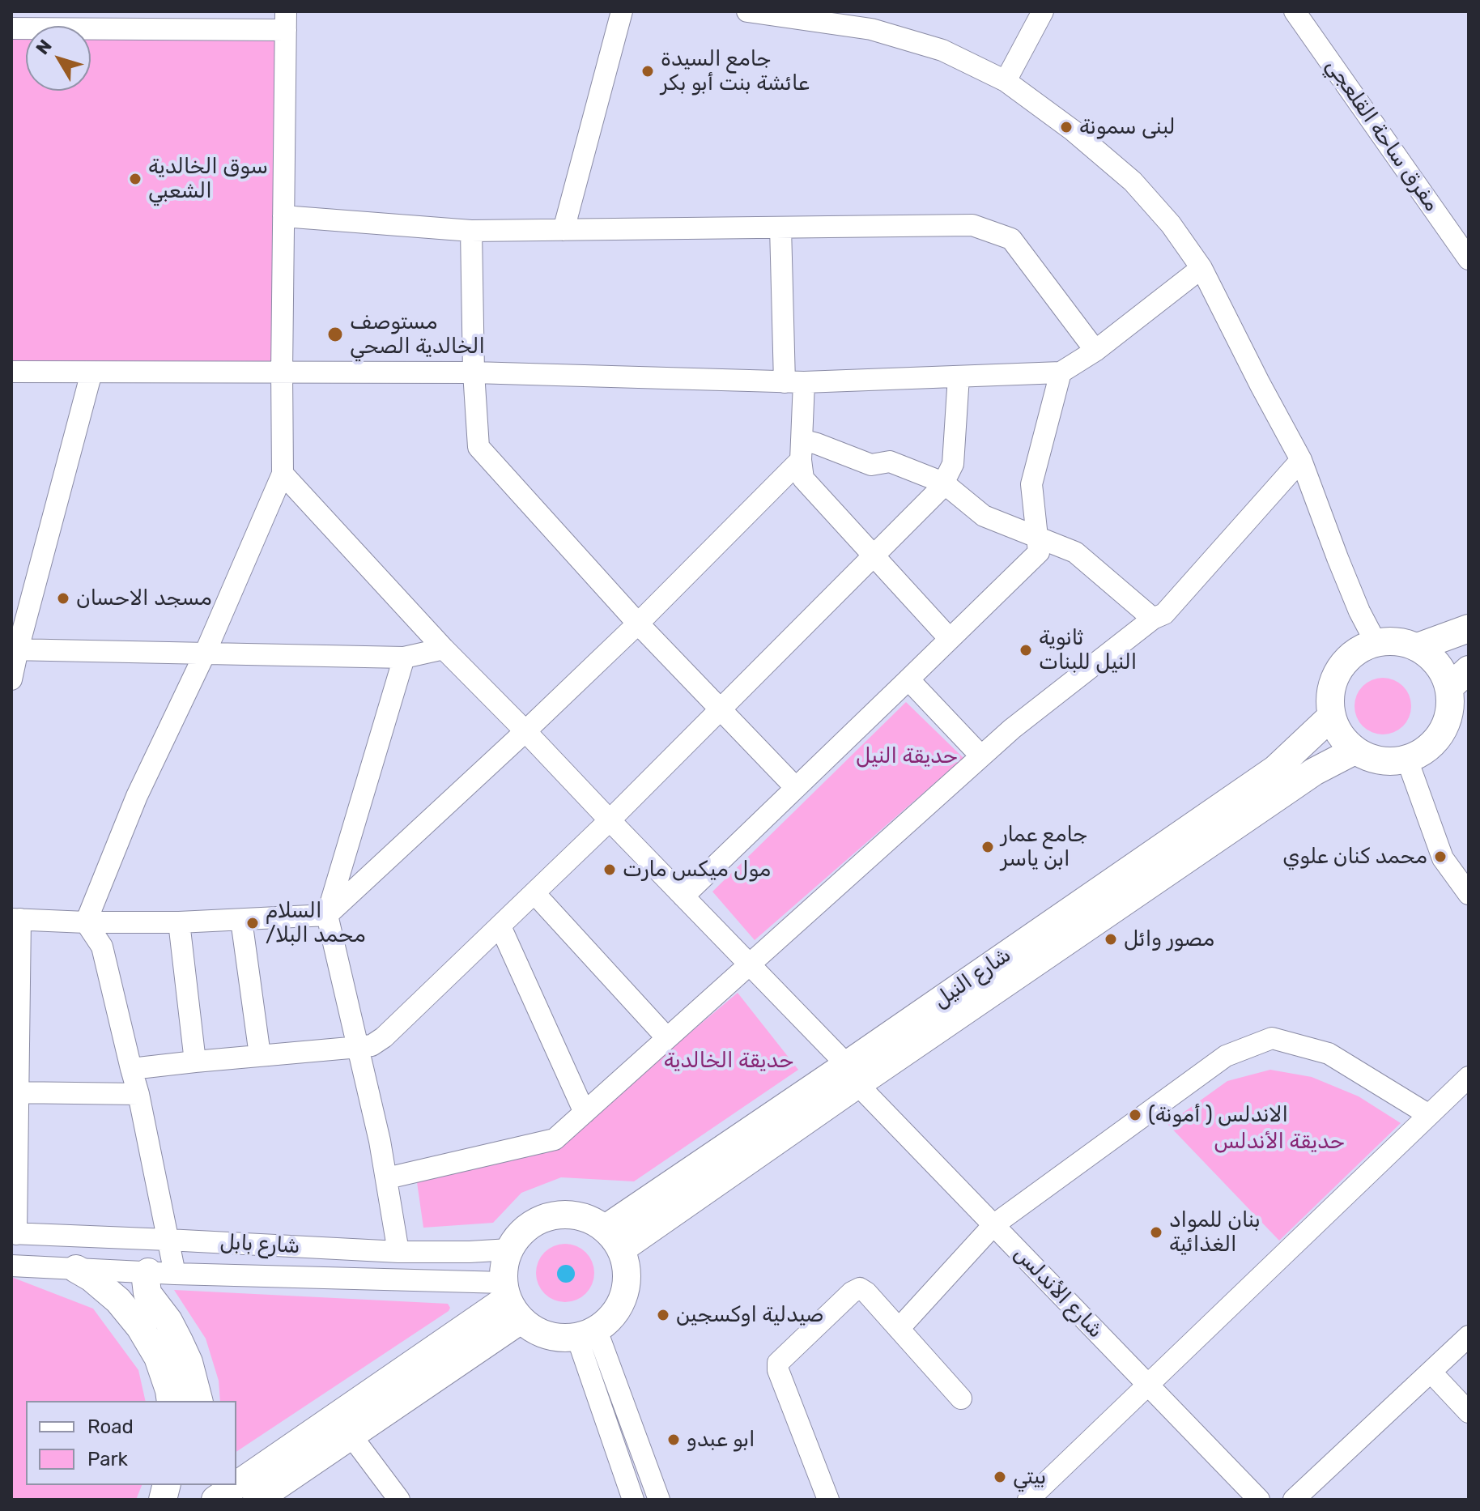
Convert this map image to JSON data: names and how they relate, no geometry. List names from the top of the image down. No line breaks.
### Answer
{"streets":{"main road":["شارع النيل"],"street":["مفرق ساحة القلعجي","شارع بابل","شارع الأندلس"]},"crossings":[["شارع النيل","شارع بابل"],["شارع النيل","شارع الأندلس"]],"parks":["حديقة النيل","حديقة الخالدية","حديقة الأندلس"],"places":["جامع السيدة عائشة بنت أبو بكر","لبنى سمونة","سوق الخالدية الشعبي","مستوصف الخالدية الصحي","مسجد الاحسان","ثانوية النيل للبنات","جامع عمار ابن ياسر","محمد كنان علوي","مول ميكس مارت","السلام /محمد البلا","مصور وائل","الاندلس ( أمونة)","بنان للمواد الغذائية","صيدلية اوكسجين","ابو عبدو","بيتي"],"legend":["Road","Park"],"north":"top left"}
